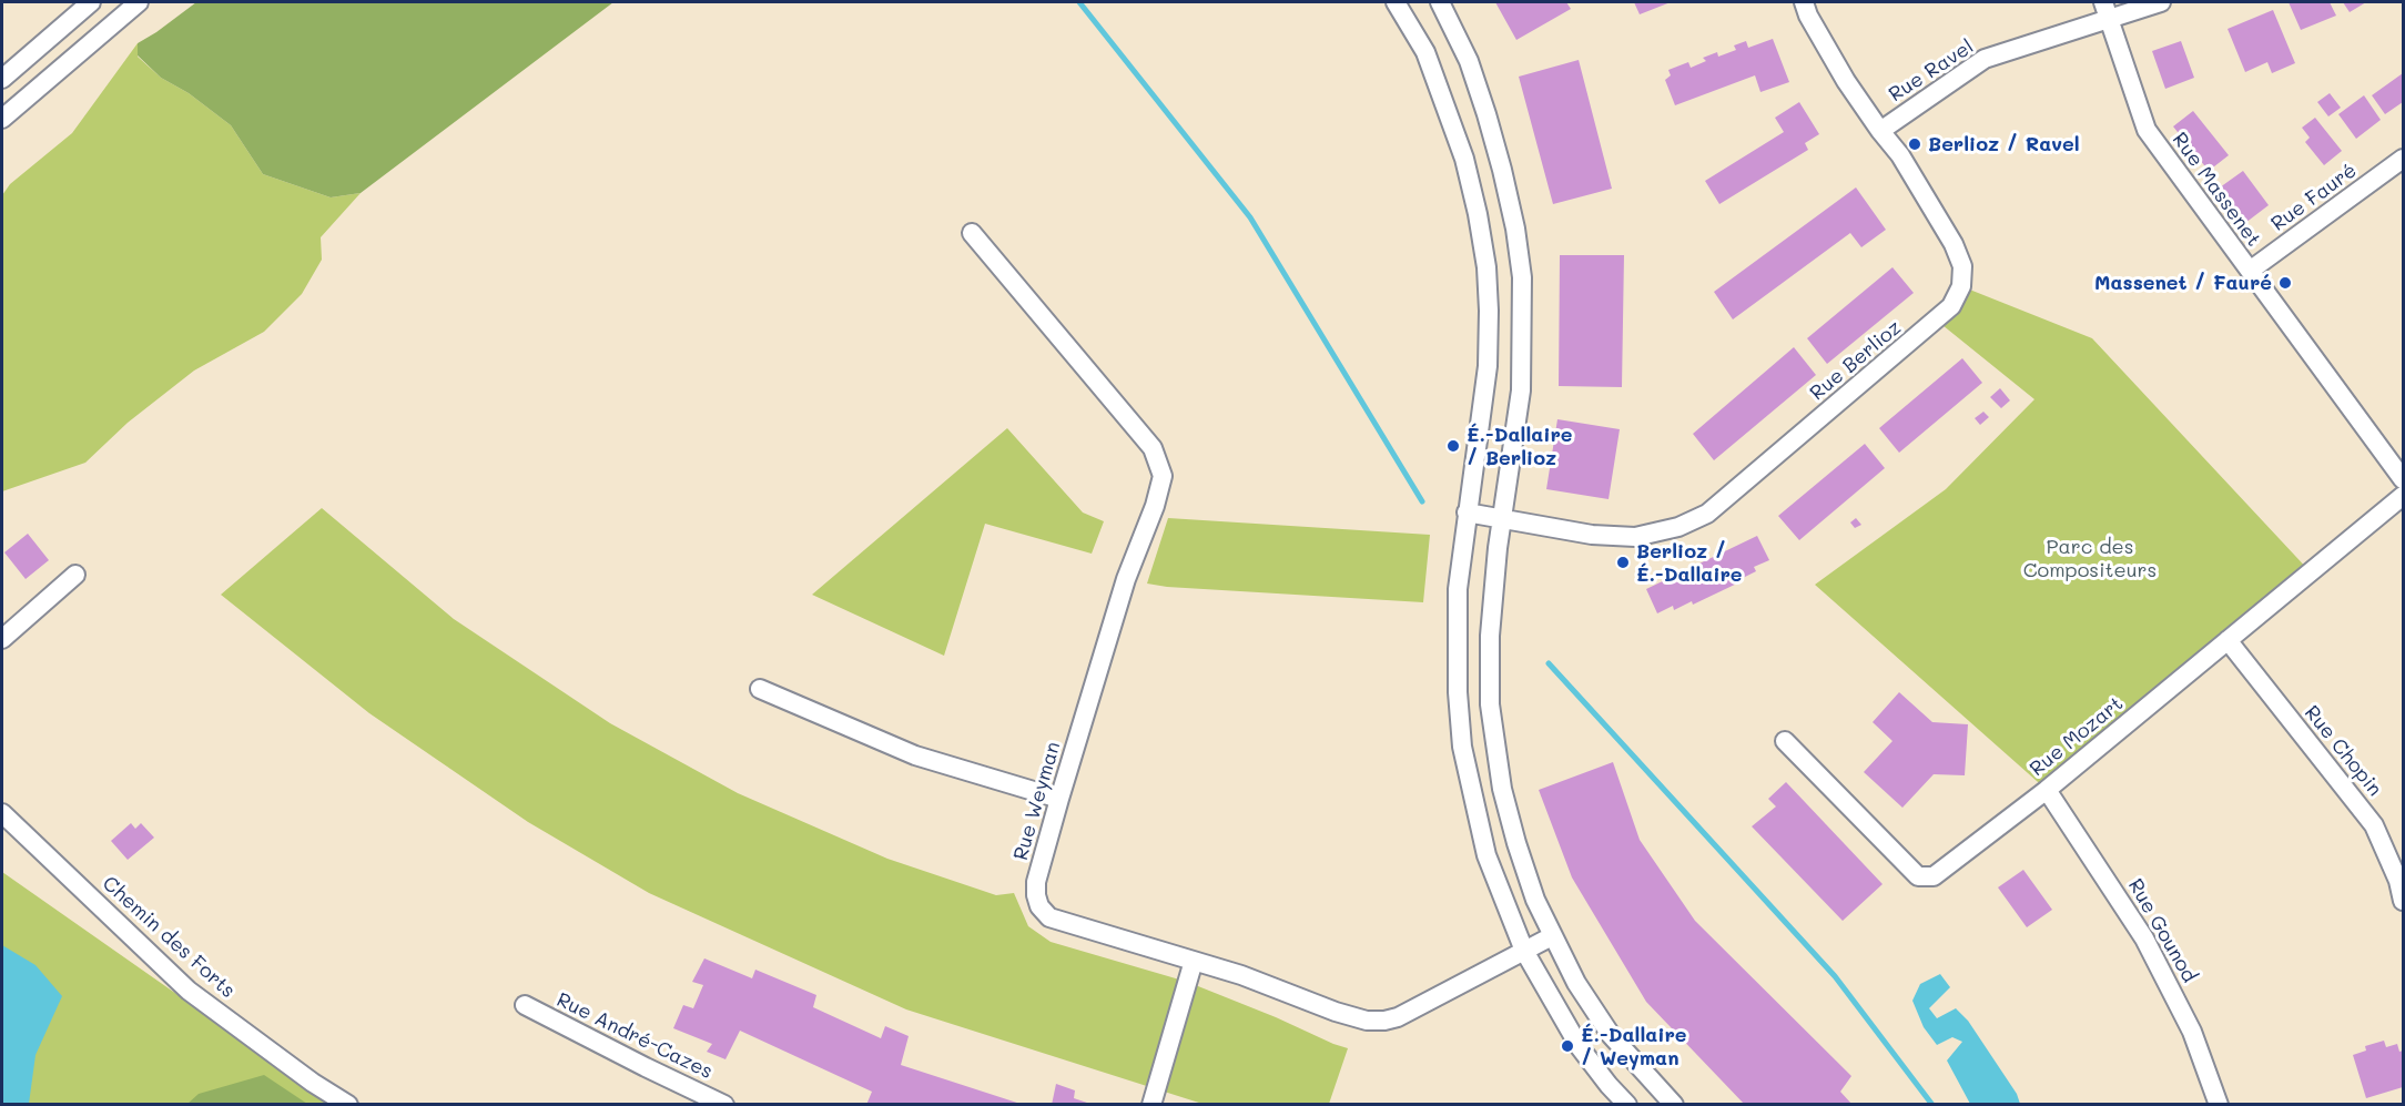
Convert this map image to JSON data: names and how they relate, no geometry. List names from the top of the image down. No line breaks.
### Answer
{"streets":{"street":["Rue Ravel","Rue Massenet","Rue Fauré","Rue Berlioz","Rue Mozart","Rue Chopin","Rue Weyman","Rue Gounod","Chemin des Forts","Rue André-Cazes"]},"crossings":[["Rue Ravel","Rue Massenet"],["Rue Ravel","Rue Berlioz"],["Rue Massenet","Rue Fauré"],["Rue Mozart","Rue Chopin"],["Rue Mozart","Rue Gounod"]],"parks":["Parc des Compositeurs"],"places":["Berlioz / Ravel","Massenet / Fauré","É.-Dallaire / Berlioz","Berlioz / É.-Dallaire","É.-Dallaire / Weyman"]}
